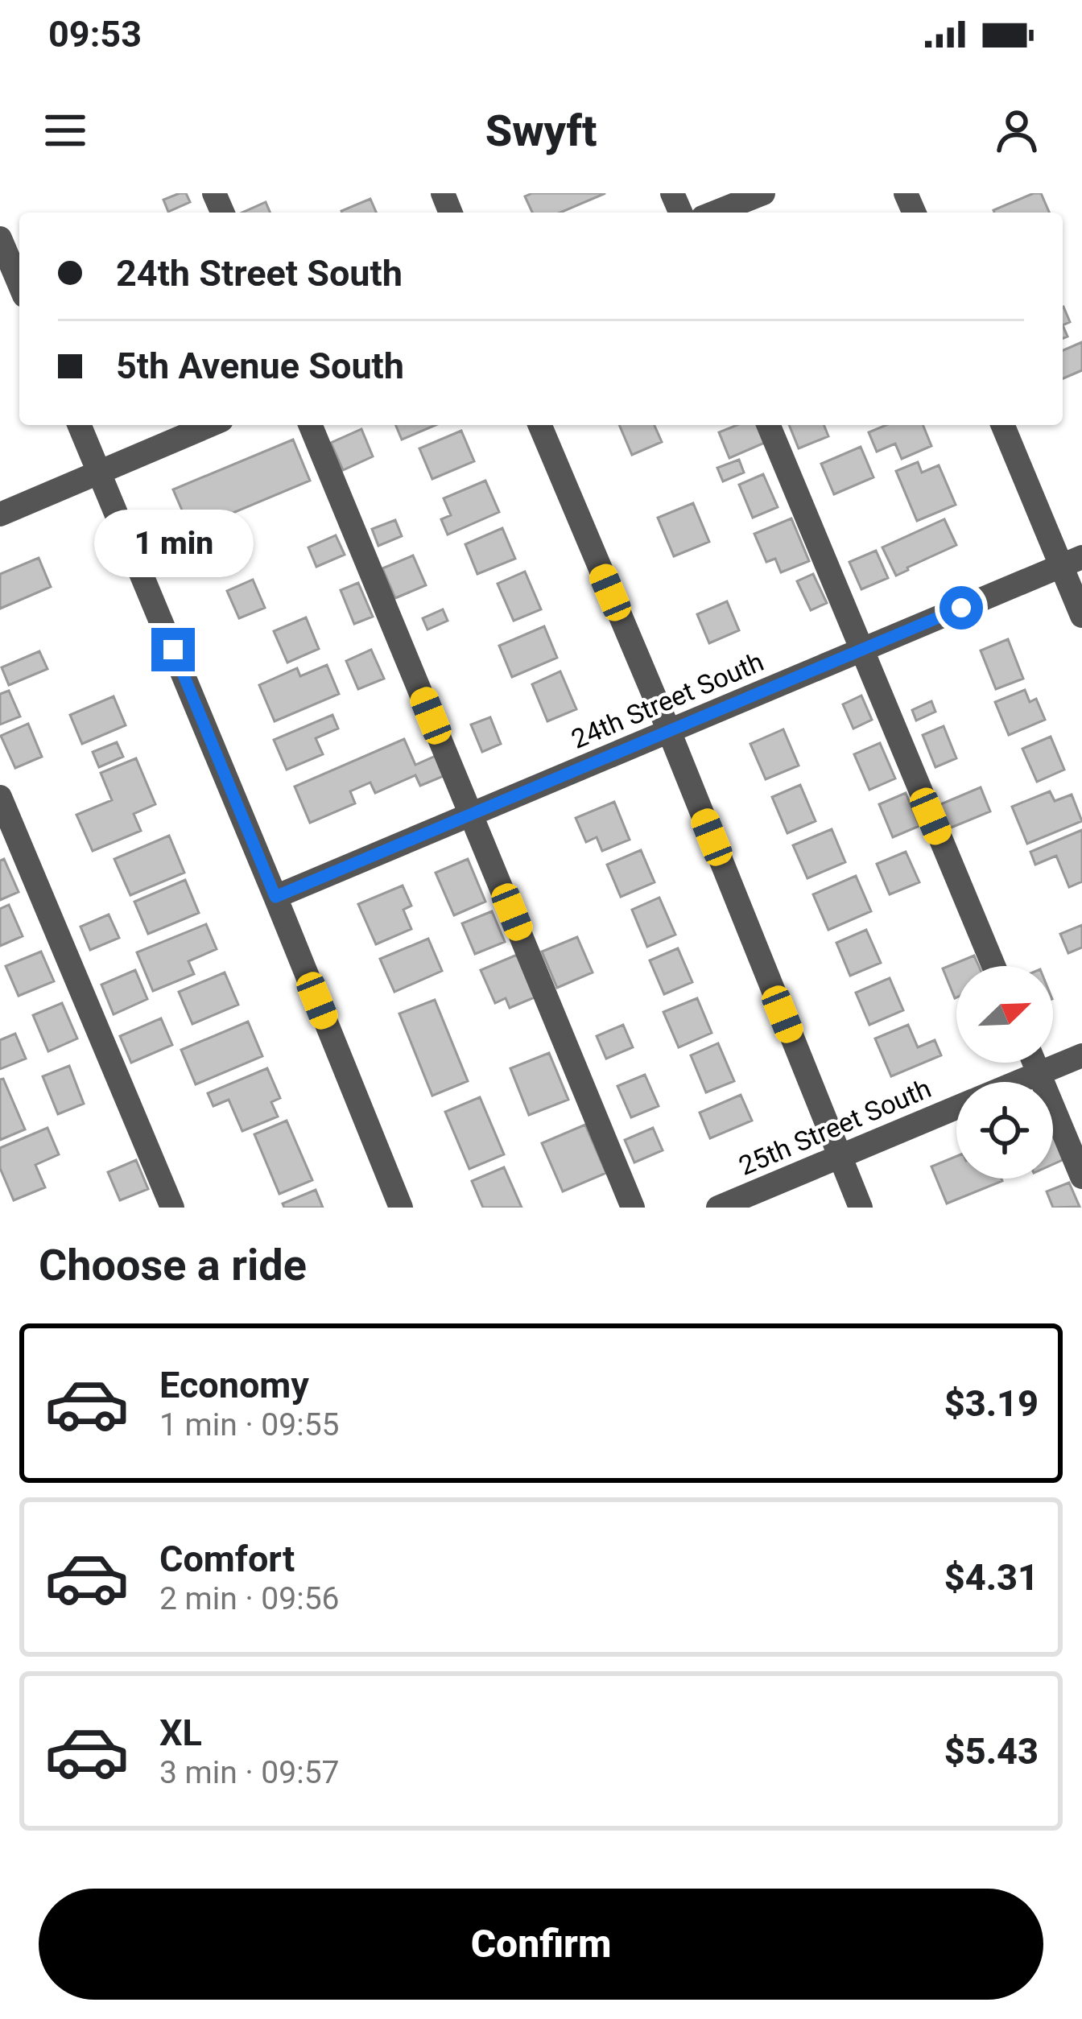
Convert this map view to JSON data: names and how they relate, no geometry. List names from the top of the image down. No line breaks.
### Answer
{"streets":{"street":["24th Street South","25th Street South"]},"north":"top right","page":{"status":"09:53","header":"Swyft","banner":["24th Street South","5th Avenue South"],"bubble":"1 min","heading":"Choose a ride","list":[{"name":"Economy","note":"1 min · 09:55","value":"$3.19"},{"name":"Comfort","note":"2 min · 09:56","value":"$4.31"},{"name":"XL","note":"3 min · 09:57","value":"$5.43"}],"buttons":"Confirm"}}
